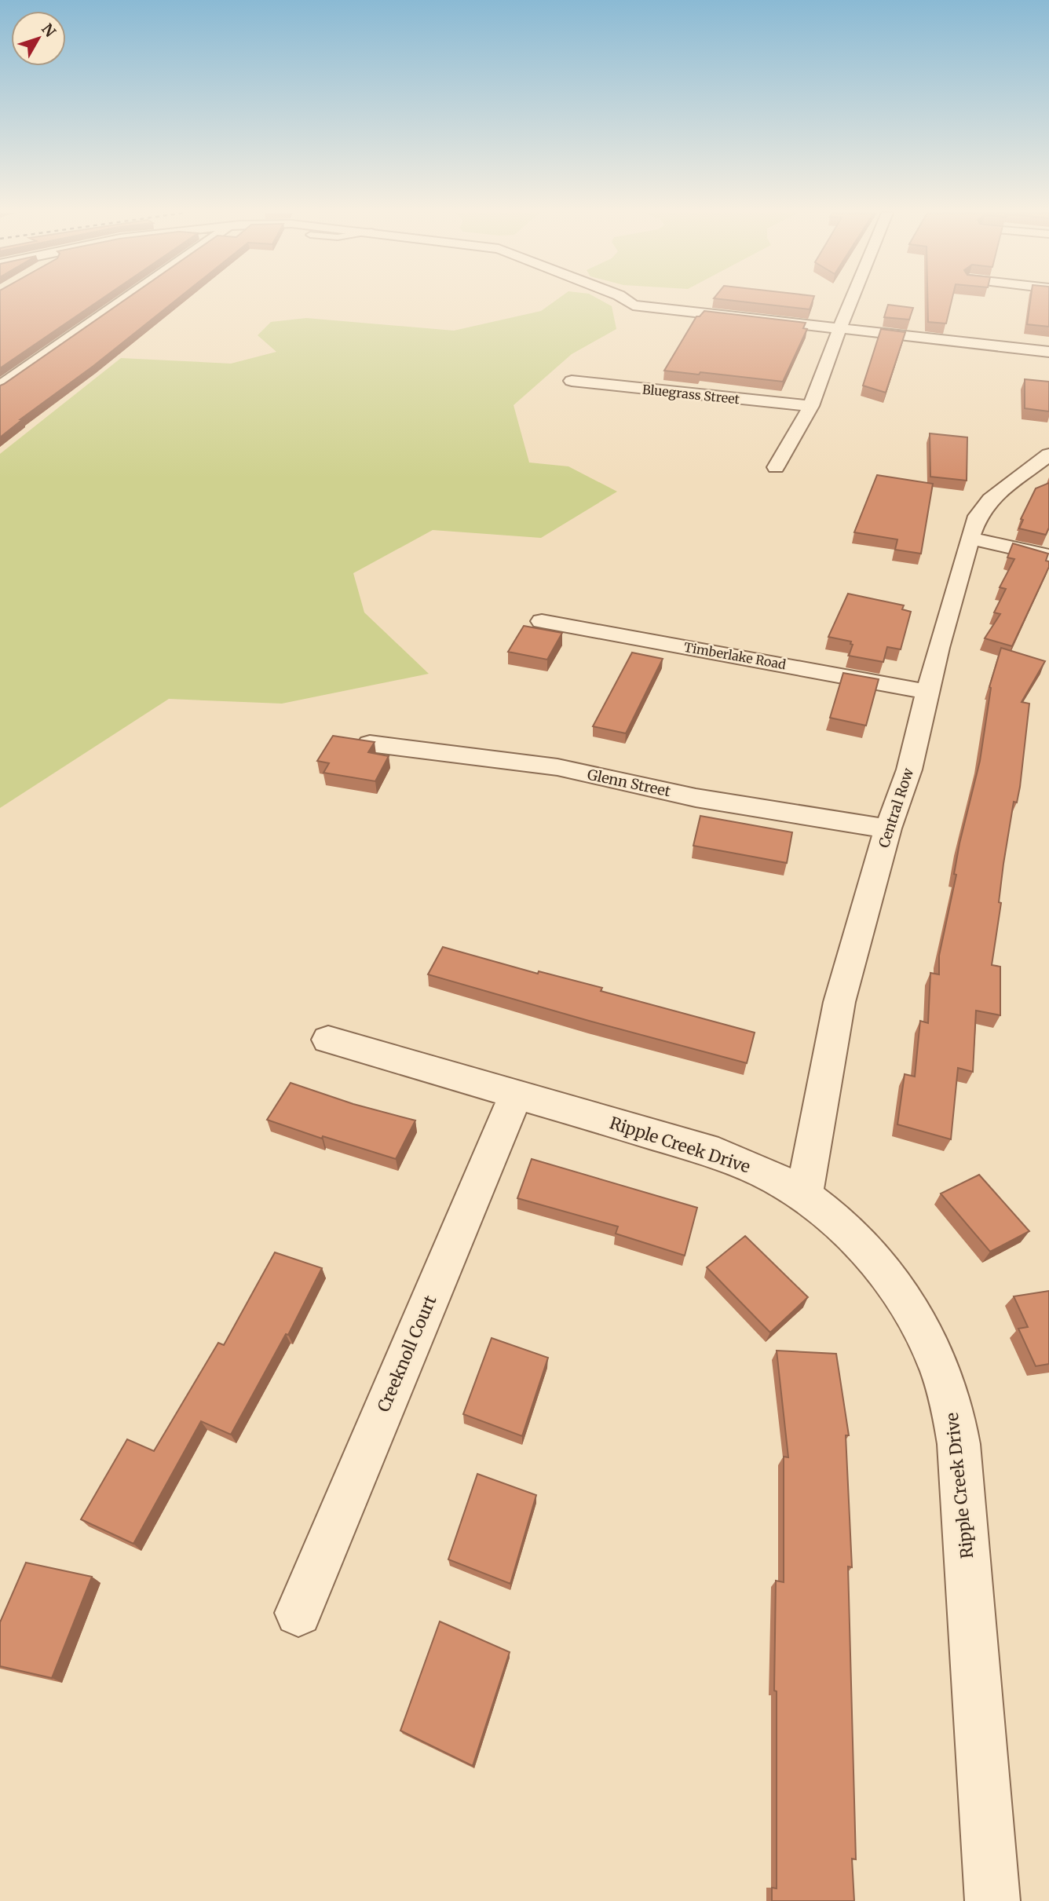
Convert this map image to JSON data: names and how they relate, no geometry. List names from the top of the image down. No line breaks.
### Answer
{"streets":{"street":["Bluegrass Street","Timberlake Road","Glenn Street","Central Row","Ripple Creek Drive","Creeknoll Court"]},"crossings":[["Timberlake Road","Central Row"],["Glenn Street","Central Row"],["Central Row","Ripple Creek Drive"],["Ripple Creek Drive","Creeknoll Court"]],"north":"top right"}
